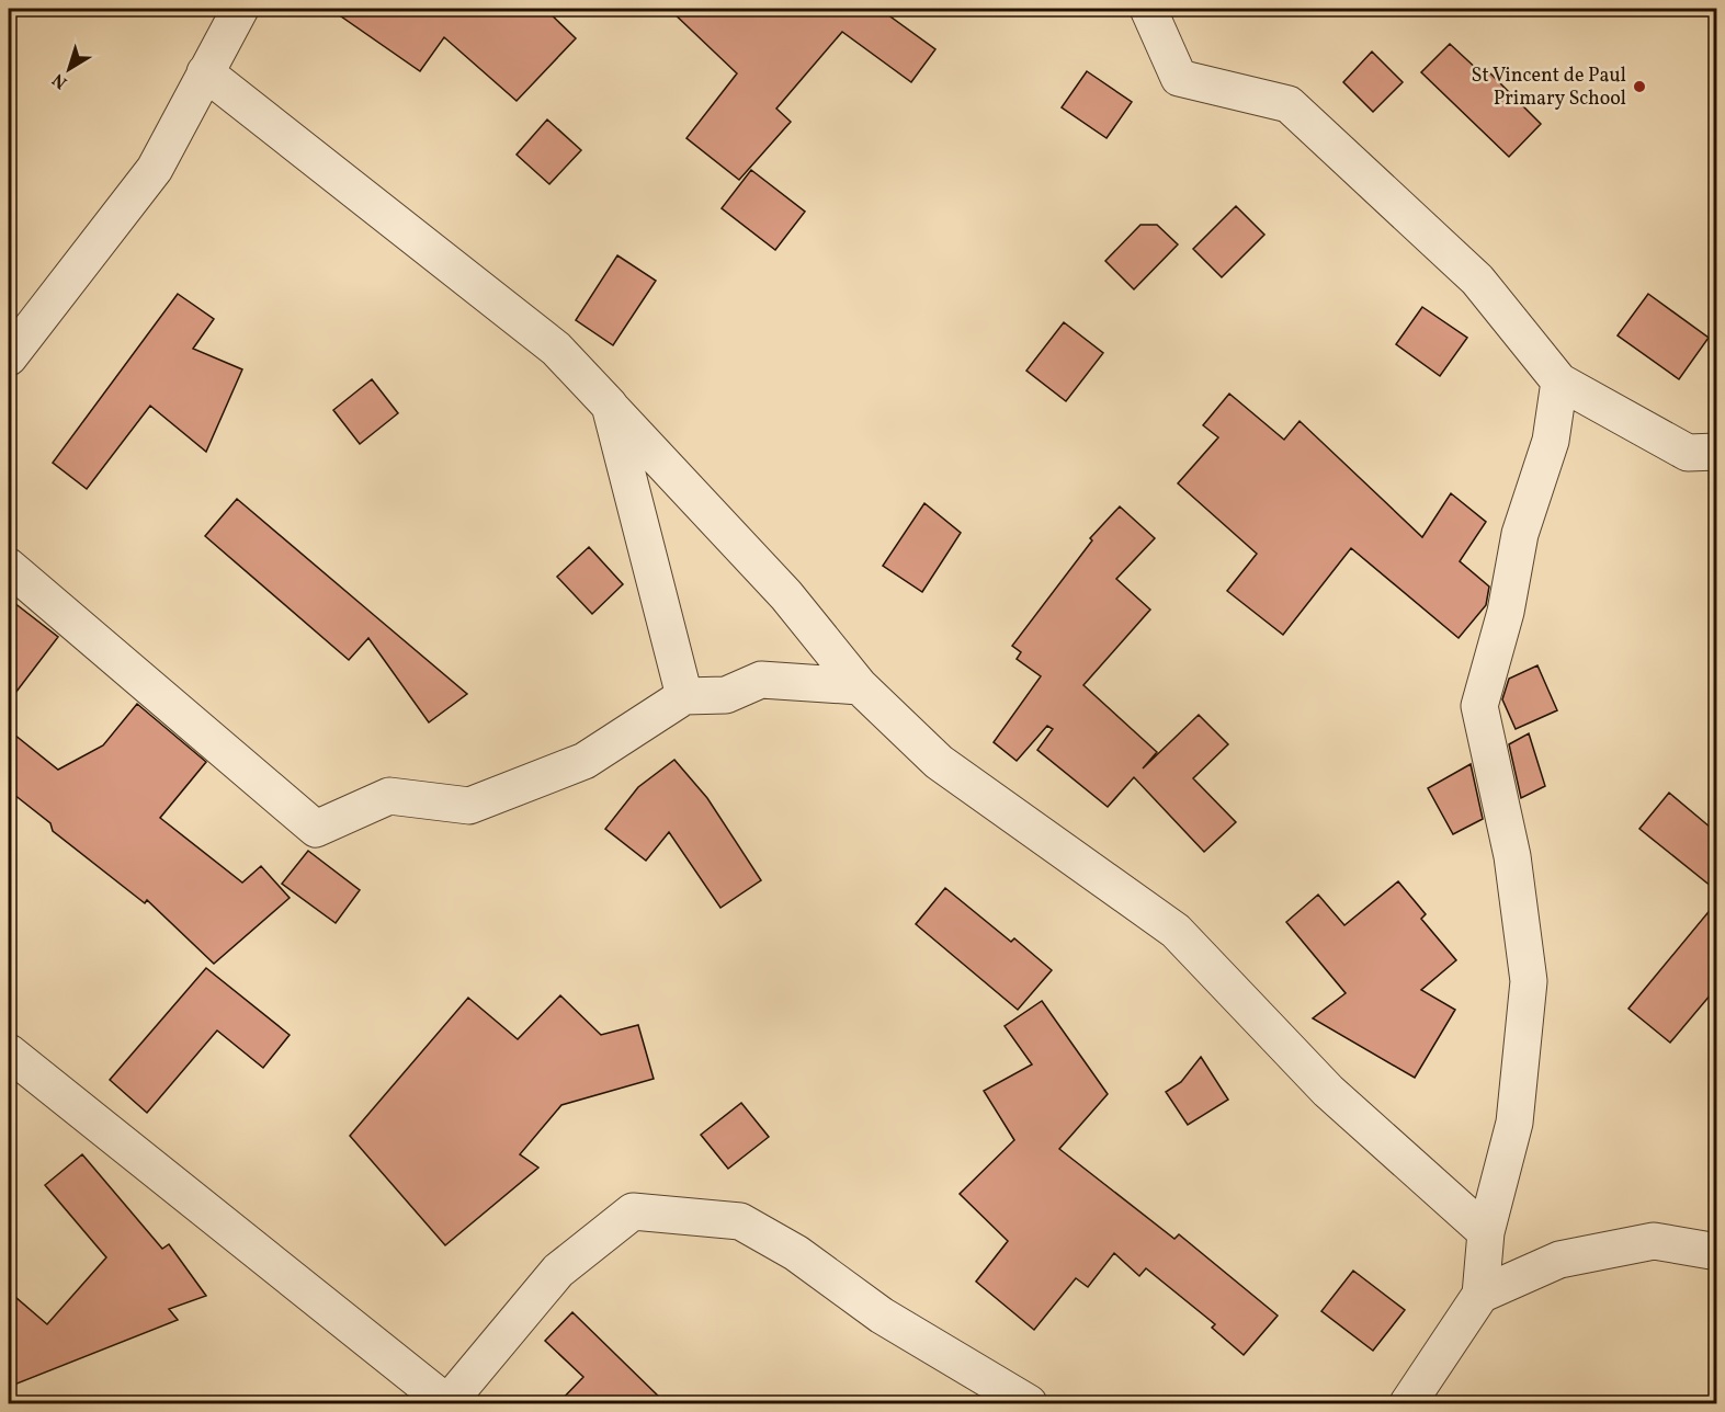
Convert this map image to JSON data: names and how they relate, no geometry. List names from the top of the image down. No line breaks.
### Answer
{"places":["St Vincent de Paul Primary School"],"north":"bottom left"}
